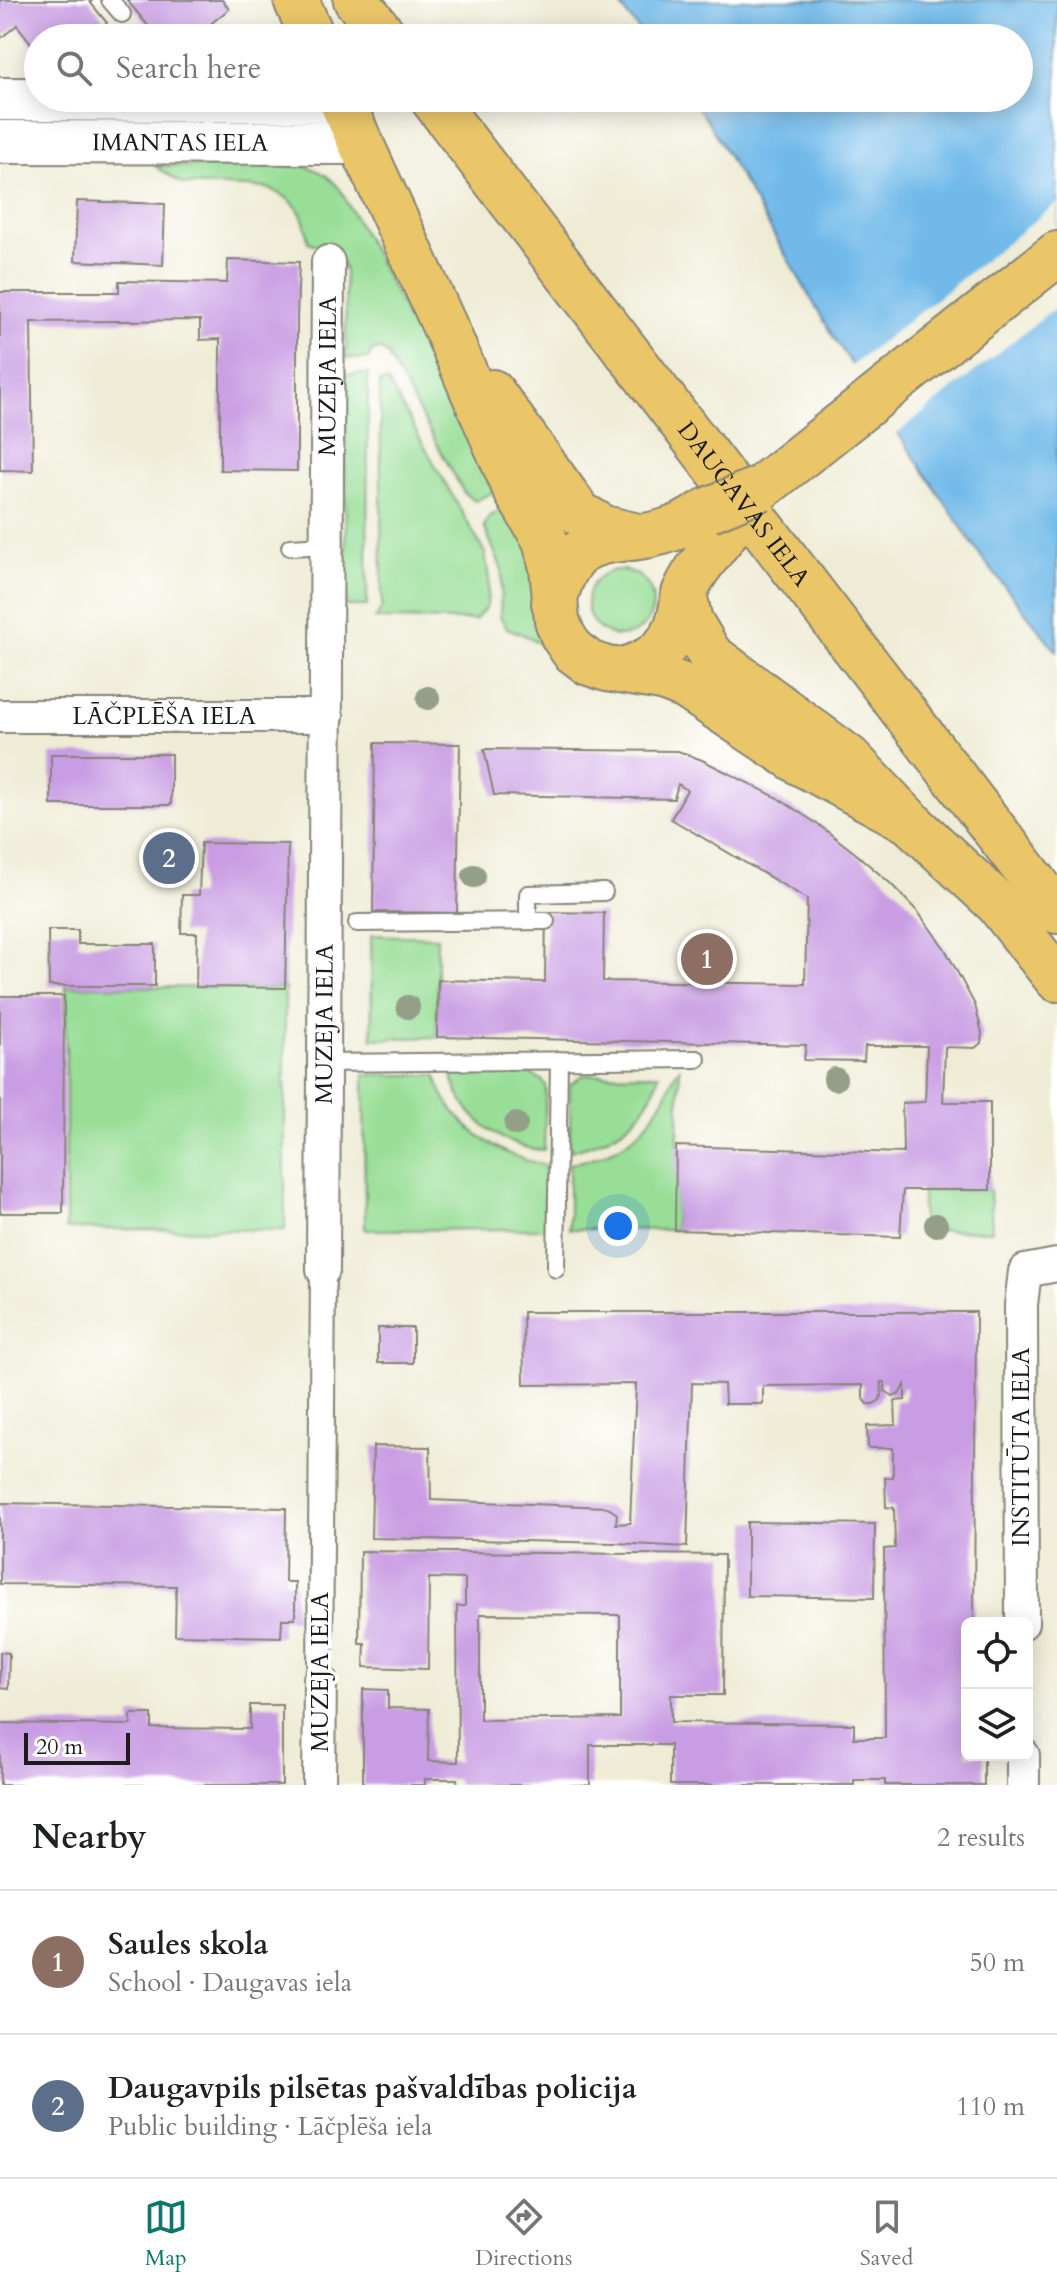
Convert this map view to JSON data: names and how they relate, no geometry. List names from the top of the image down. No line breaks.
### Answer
{"streets":{"main road":["DAUGAVAS IELA"],"street":["IMANTAS IELA","MUZEJA IELA","LĀČPLĒŠA IELA","INSTITŪTA IELA"]},"crossings":[["IMANTAS IELA","DAUGAVAS IELA"],["MUZEJA IELA","LĀČPLĒŠA IELA"]],"scale_bar":"20 m","page":{"search":"Search here","pins":["2","1"],"scale":"20 m","heading":["Nearby","2 results"],"list":[{"mark":"1","name":"Saules skola","note":"School · Daugavas iela","value":"50 m"},{"mark":"2","name":"Daugavpils pilsētas pašvaldības policija","note":"Public building · Lāčplēša iela","value":"110 m"}],"nav":["Map","Directions","Saved"]}}
